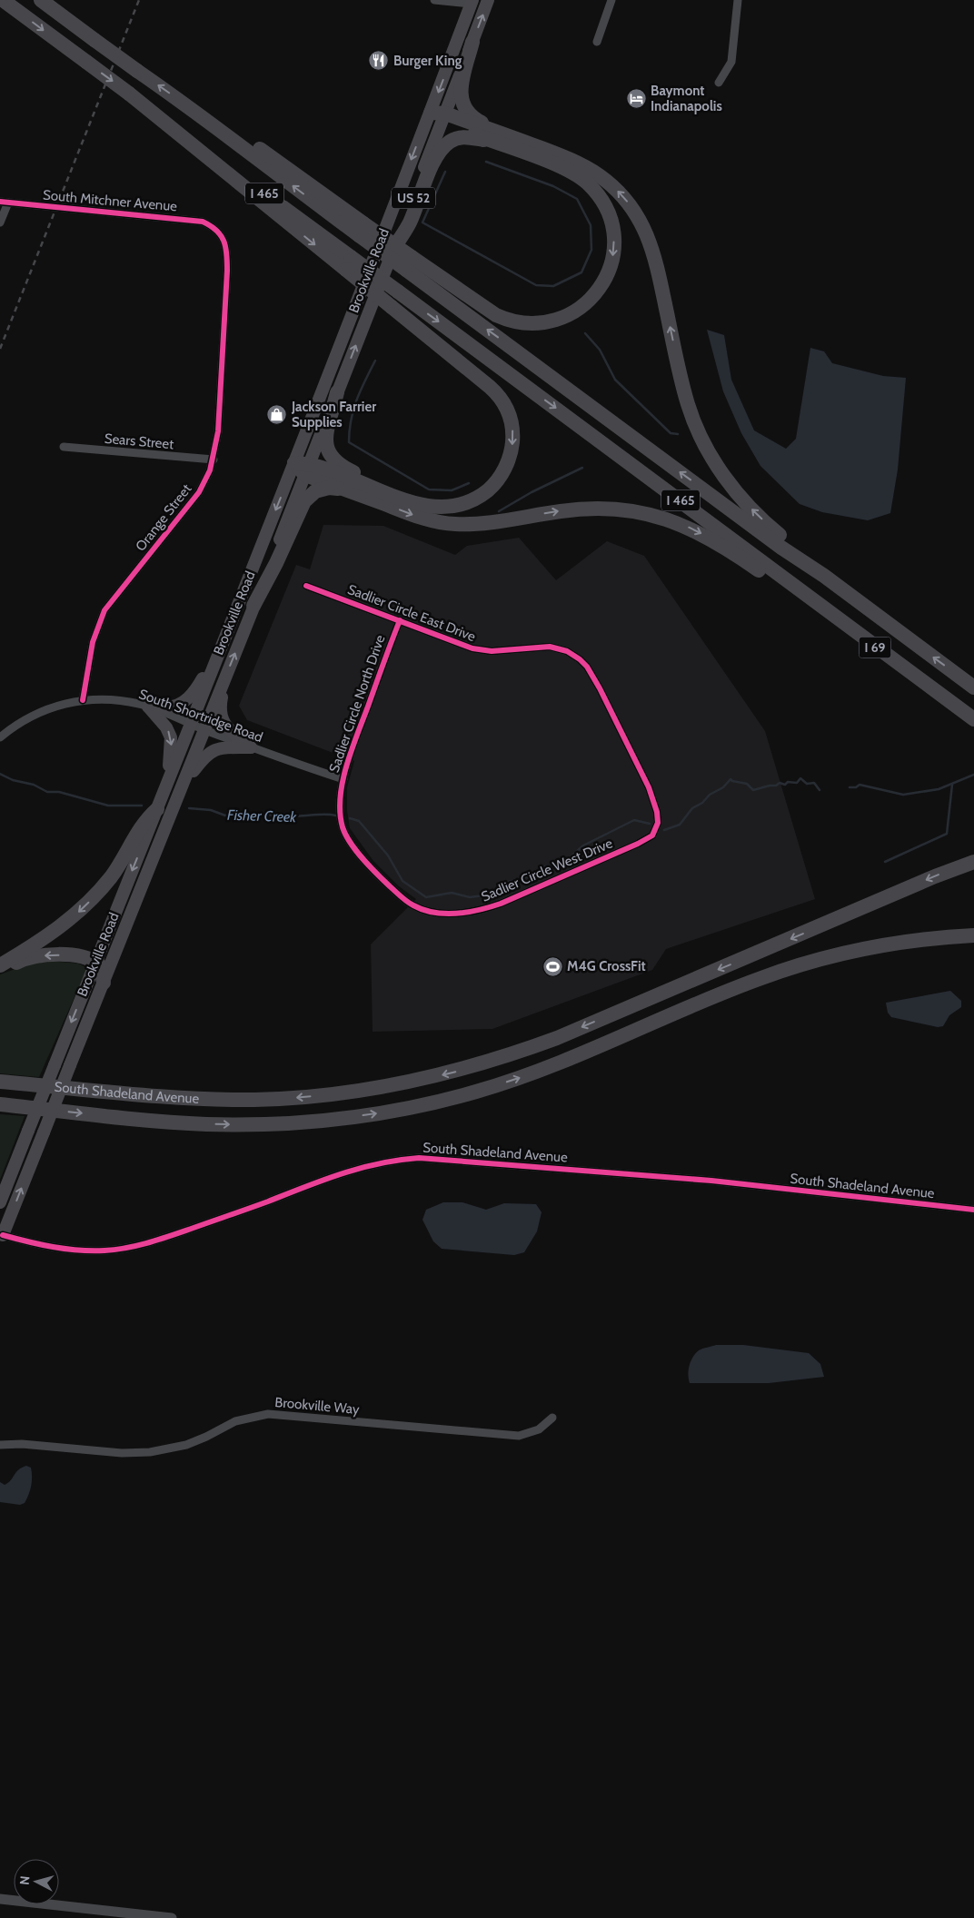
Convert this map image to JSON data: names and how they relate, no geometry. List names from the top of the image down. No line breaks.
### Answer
{"streets":{"highway":["I 465","US 52","I 69","South Shadeland Avenue"],"main road":["Brookville Road"],"street":["South Mitchner Avenue","Sears Street","Orange Street","Sadlier Circle East Drive","Sadlier Circle North Drive","South Shortridge Road","Sadlier Circle West Drive","Brookville Way"]},"crossings":[["I 465","US 52"],["I 465","I 69"],["US 52","Brookville Road"],["South Mitchner Avenue","Orange Street"],["Brookville Road","South Shortridge Road"],["Brookville Road","South Shadeland Avenue"],["Sears Street","Orange Street"],["Orange Street","South Shortridge Road"],["Sadlier Circle East Drive","Sadlier Circle North Drive"],["Sadlier Circle East Drive","Sadlier Circle West Drive"],["Sadlier Circle North Drive","South Shortridge Road"],["Sadlier Circle North Drive","Sadlier Circle West Drive"]],"water":["Fisher Creek"],"places":{"restaurant":["Burger King"],"hotel":["Baymont Indianapolis"],"shop":["Jackson Farrier Supplies"],"sports":["M4G CrossFit"]},"north":"left"}
